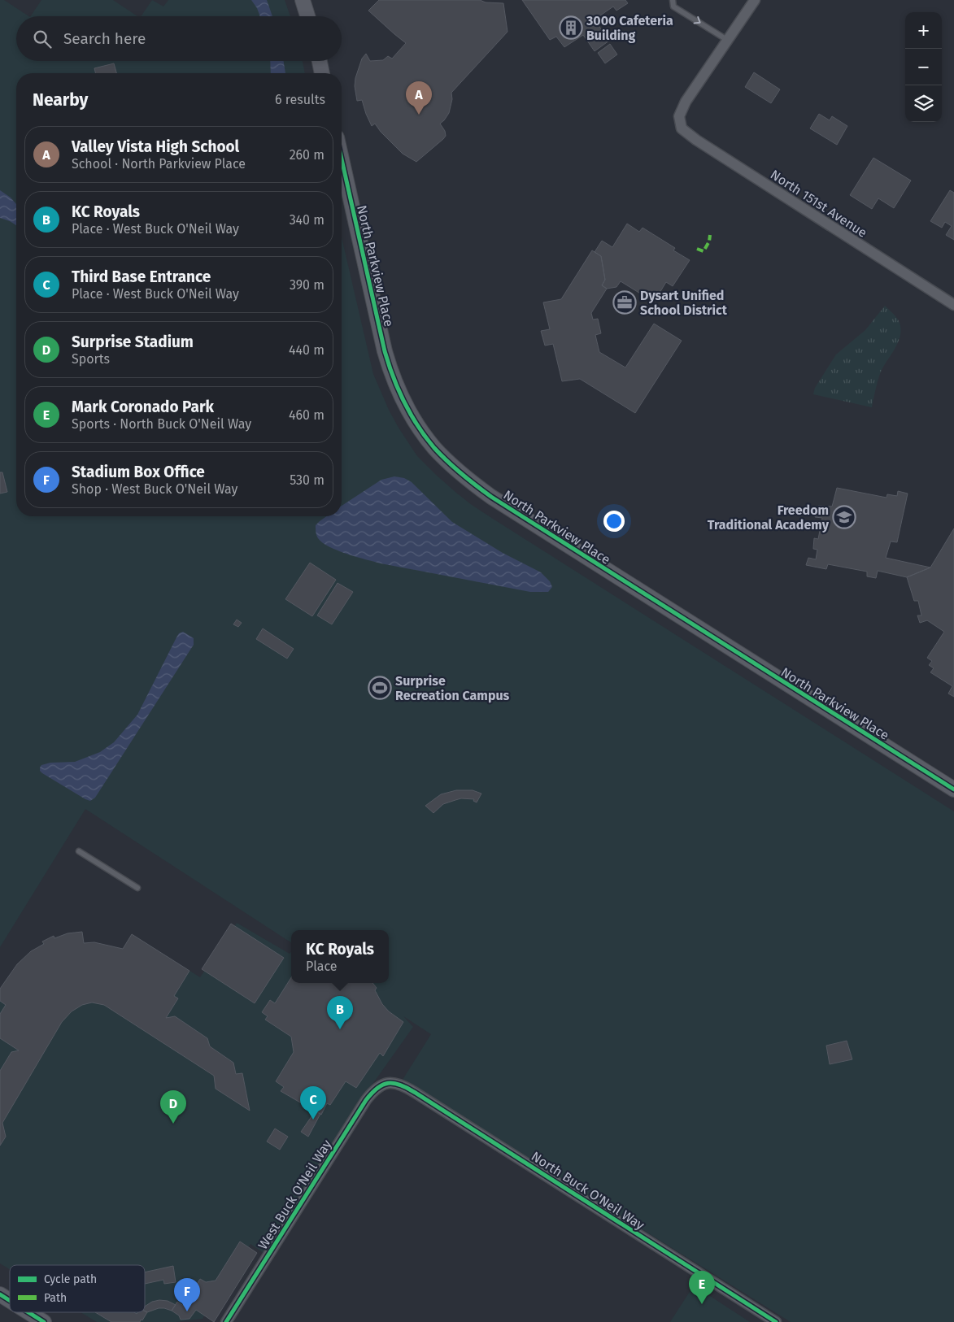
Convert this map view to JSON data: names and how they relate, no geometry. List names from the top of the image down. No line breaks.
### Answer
{"streets":{"street":["North 151st Avenue","North Parkview Place","North Buck O'Neil Way","West Buck O'Neil Way"]},"crossings":[["North Buck O'Neil Way","West Buck O'Neil Way"]],"places":{"building":["3000 Cafeteria Building"],"office":["Dysart Unified School District"],"school or university":["Freedom Traditional Academy"],"sports":["Surprise Recreation Campus"]},"legend":["Cycle path","Path"],"page":{"map_buttons":["+","−"],"search":"Search here","heading":["Nearby","6 results"],"pins":["A","B","C","D","E","F"],"list":[{"mark":"A","name":"Valley Vista High School","note":"School · North Parkview Place","value":"260 m"},{"mark":"B","name":"KC Royals","note":"Place · West Buck O'Neil Way","value":"340 m"},{"mark":"C","name":"Third Base Entrance","note":"Place · West Buck O'Neil Way","value":"390 m"},{"mark":"D","name":"Surprise Stadium","note":"Sports","value":"440 m"},{"mark":"E","name":"Mark Coronado Park","note":"Sports · North Buck O'Neil Way","value":"460 m"},{"mark":"F","name":"Stadium Box Office","note":"Shop · West Buck O'Neil Way","value":"530 m"}],"popup":["KC Royals","Place"]}}
